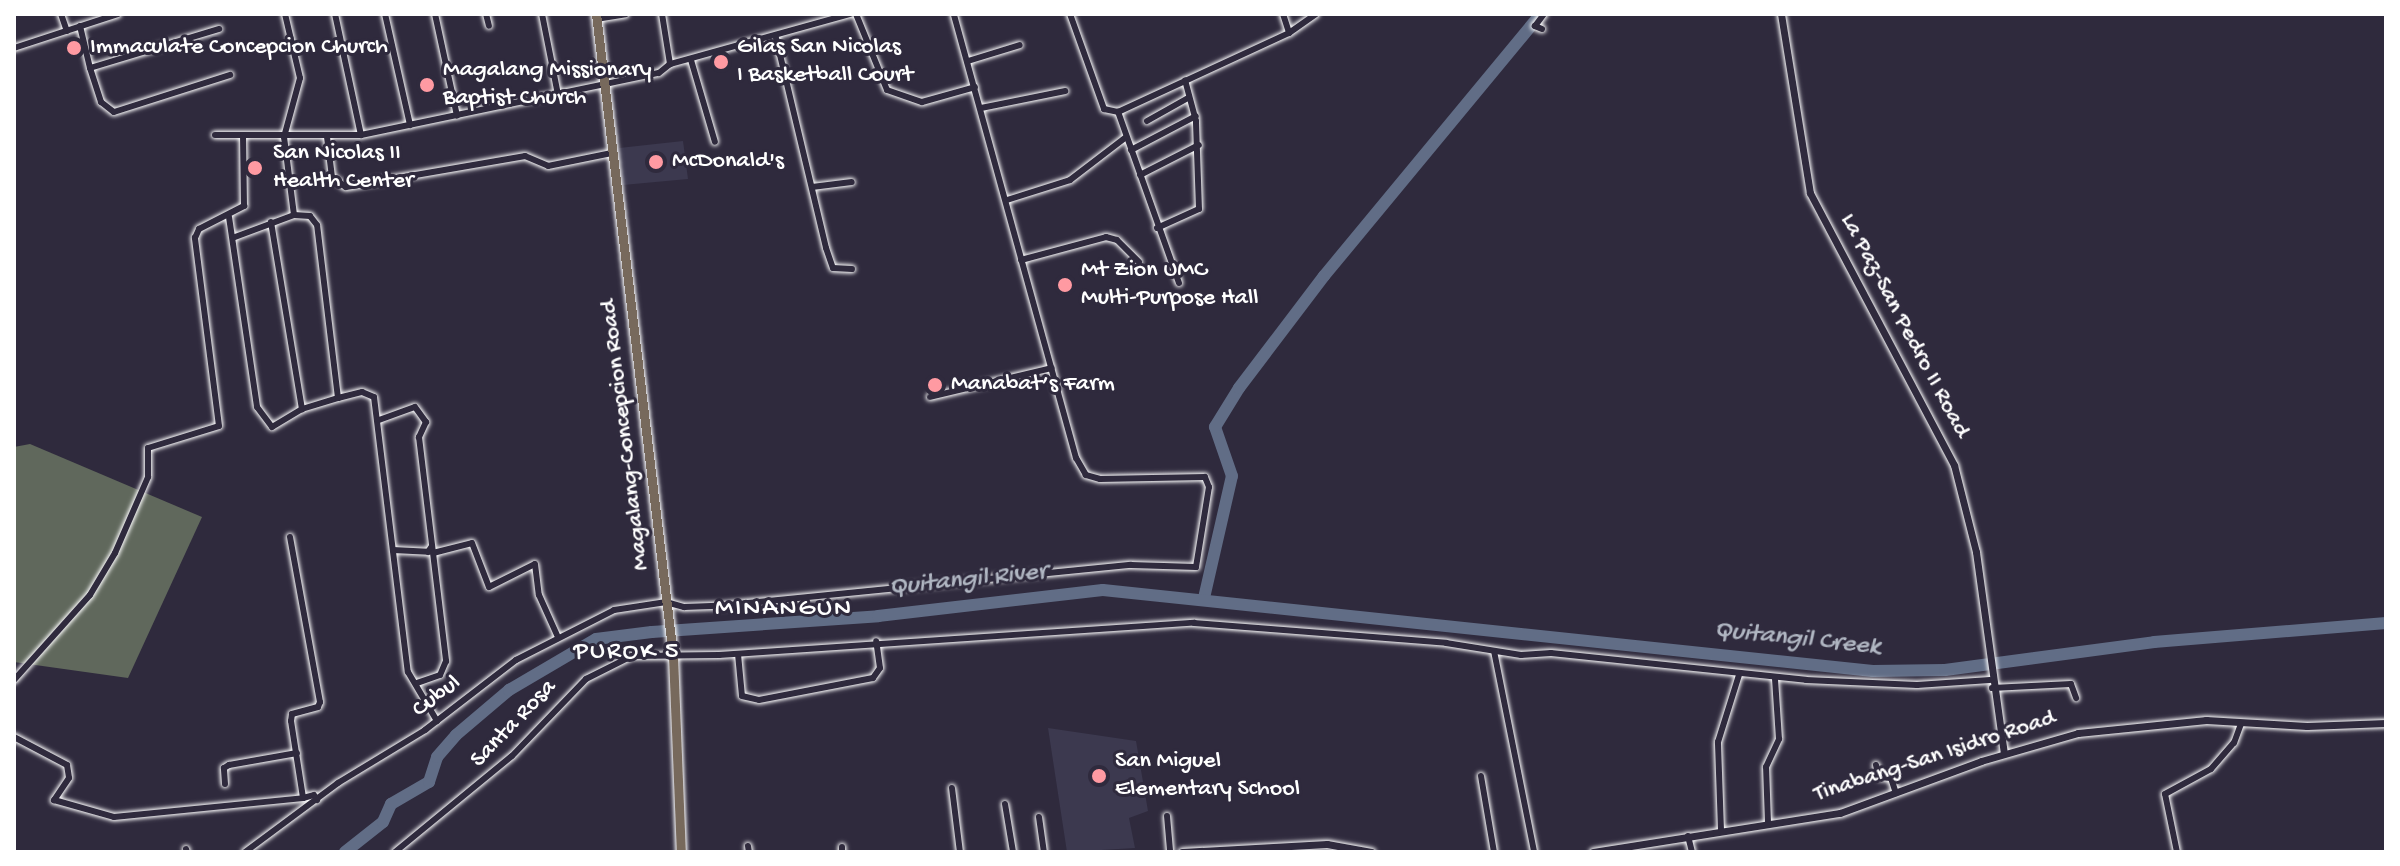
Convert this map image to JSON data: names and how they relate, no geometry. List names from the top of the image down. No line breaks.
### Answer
{"streets":{"main road":["Magalang-Concepcion Road"],"street":["La Paz-San Pedro II Road","Cubul","Santa Rosa","Tinabang-San Isidro Road"]},"crossings":[["La Paz-San Pedro II Road","Santa Rosa"],["La Paz-San Pedro II Road","Tinabang-San Isidro Road"],["Magalang-Concepcion Road","Cubul"],["Magalang-Concepcion Road","Santa Rosa"]],"districts":["MINANGUN","PUROK 5"],"water":["Quitangil River","Quitangil Creek"],"places":["Immaculate Concepcion Church","Gilas San Nicolas I Basketball Court","Magalang Missionary Baptist Church","McDonald's","San Nicolas II Health Center","Mt Zion UMC Multi-Purpose Hall","Manabat’s Farm","San Miguel Elementary School"]}
